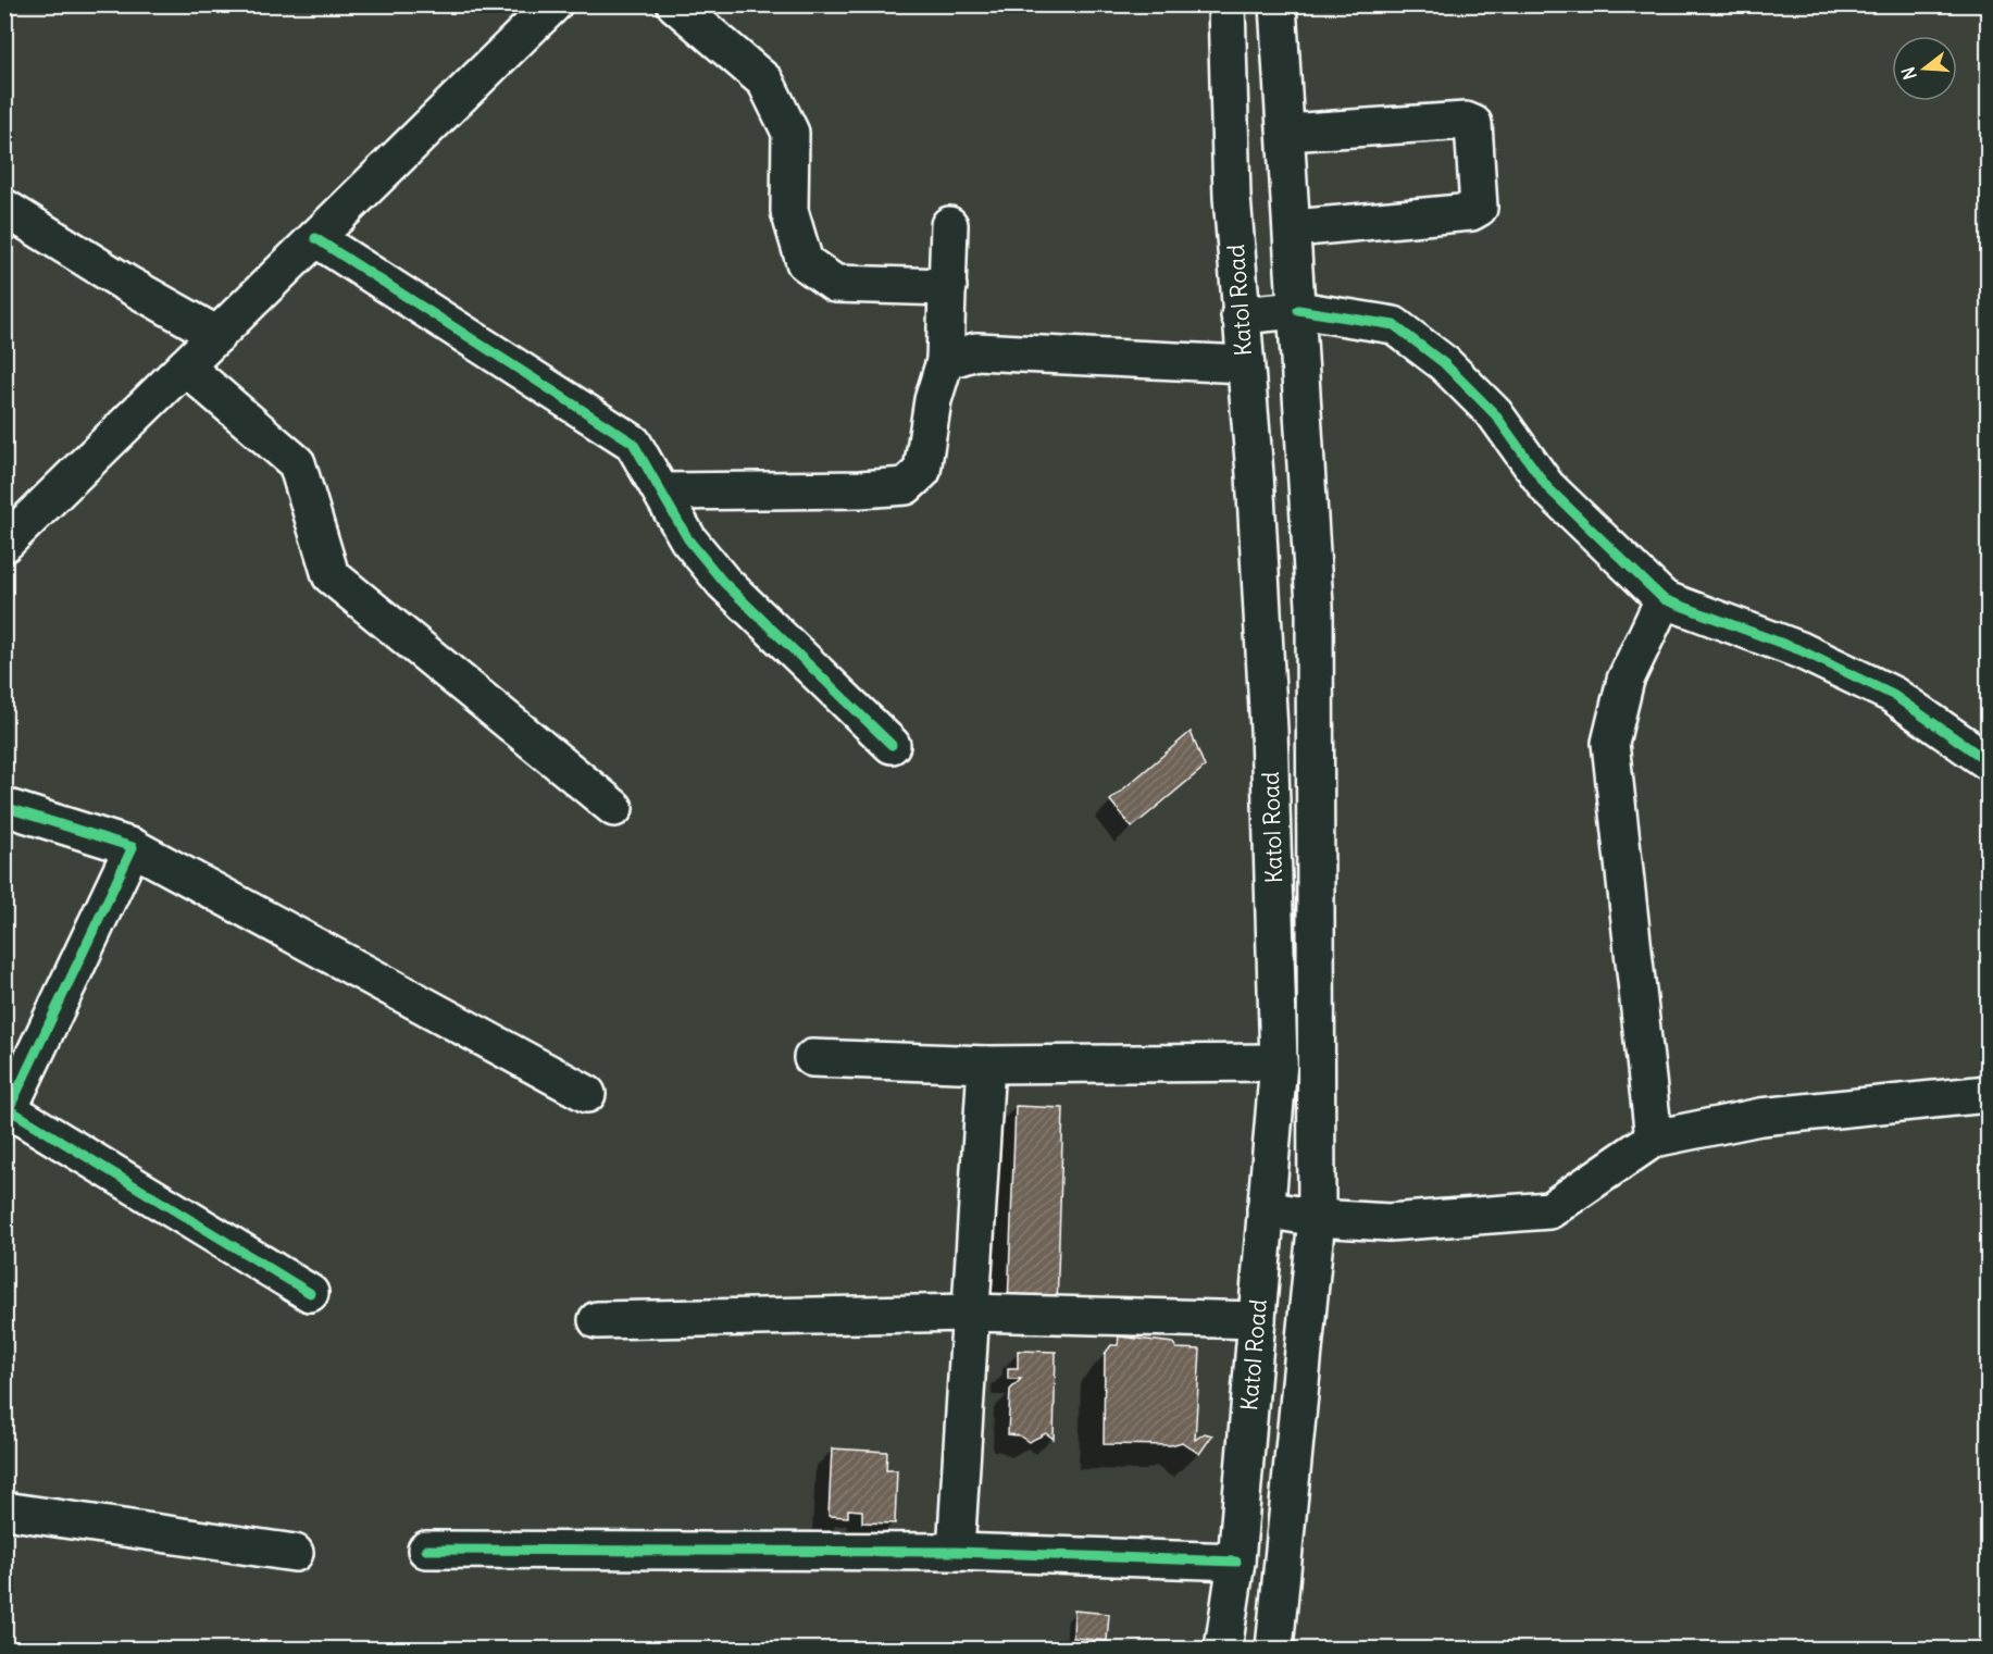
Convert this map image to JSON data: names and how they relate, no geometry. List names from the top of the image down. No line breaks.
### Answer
{"streets":{"street":["Katol Road"]},"north":"left"}
